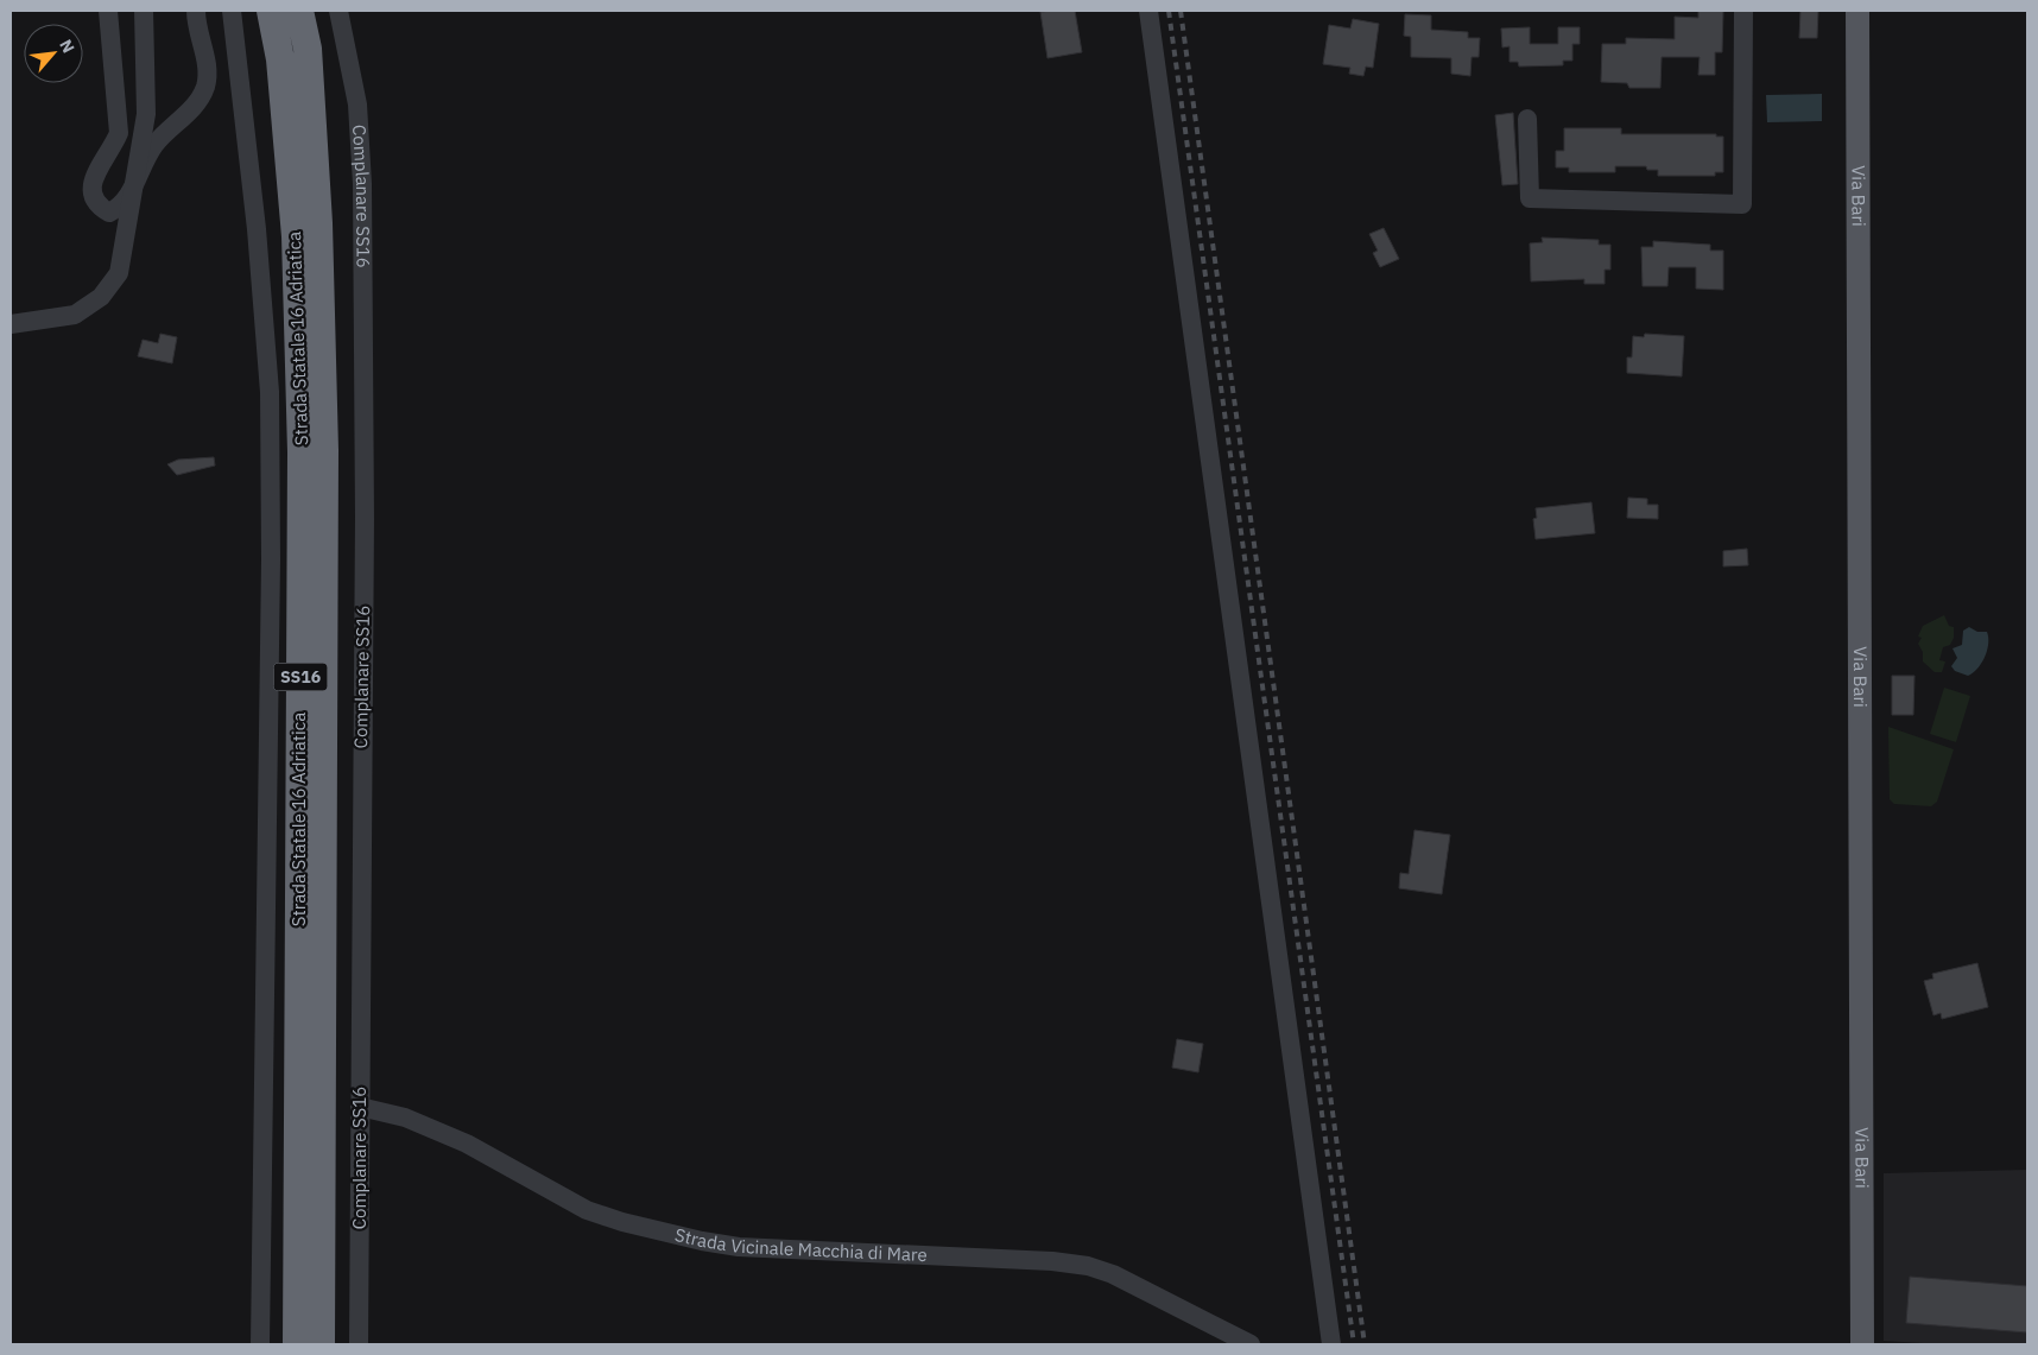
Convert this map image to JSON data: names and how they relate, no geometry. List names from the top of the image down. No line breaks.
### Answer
{"streets":{"highway":["Strada Statale 16 Adriatica","SS16"],"main road":["Via Bari"],"street":["Complanare SS16","Strada Vicinale Macchia di Mare"]},"crossings":[["Complanare SS16","Strada Vicinale Macchia di Mare"]],"north":"top right"}
